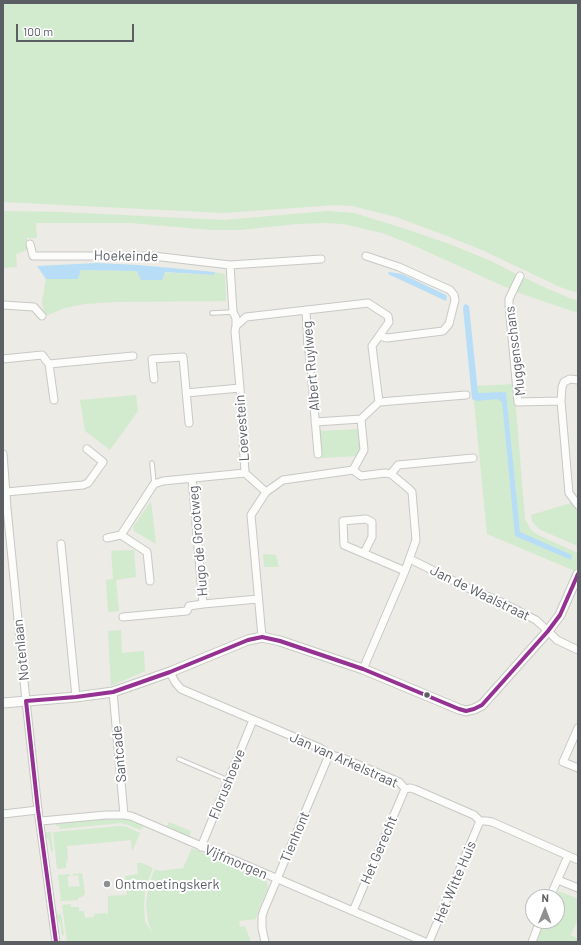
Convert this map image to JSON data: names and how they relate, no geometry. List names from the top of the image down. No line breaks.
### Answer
{"streets":{"street":["Hoekeinde","Muggenschans","Albert Ruylweg","Loevestein","Hugo de Grootweg","Jan de Waalstraat","Notenlaan","Santcade","Jan van Arkelstraat","Florushoeve","Tienhont","Het Gerecht","Vijfmorgen","Het Witte Huis"]},"crossings":[["Loevestein","Hugo de Grootweg"],["Notenlaan","Vijfmorgen"],["Santcade","Vijfmorgen"],["Jan van Arkelstraat","Florushoeve"],["Jan van Arkelstraat","Tienhont"],["Jan van Arkelstraat","Het Gerecht"],["Jan van Arkelstraat","Het Witte Huis"],["Florushoeve","Vijfmorgen"],["Tienhont","Vijfmorgen"],["Het Gerecht","Vijfmorgen"]],"places":["Ontmoetingskerk"],"scale_bar":"100 m","north":"top"}
